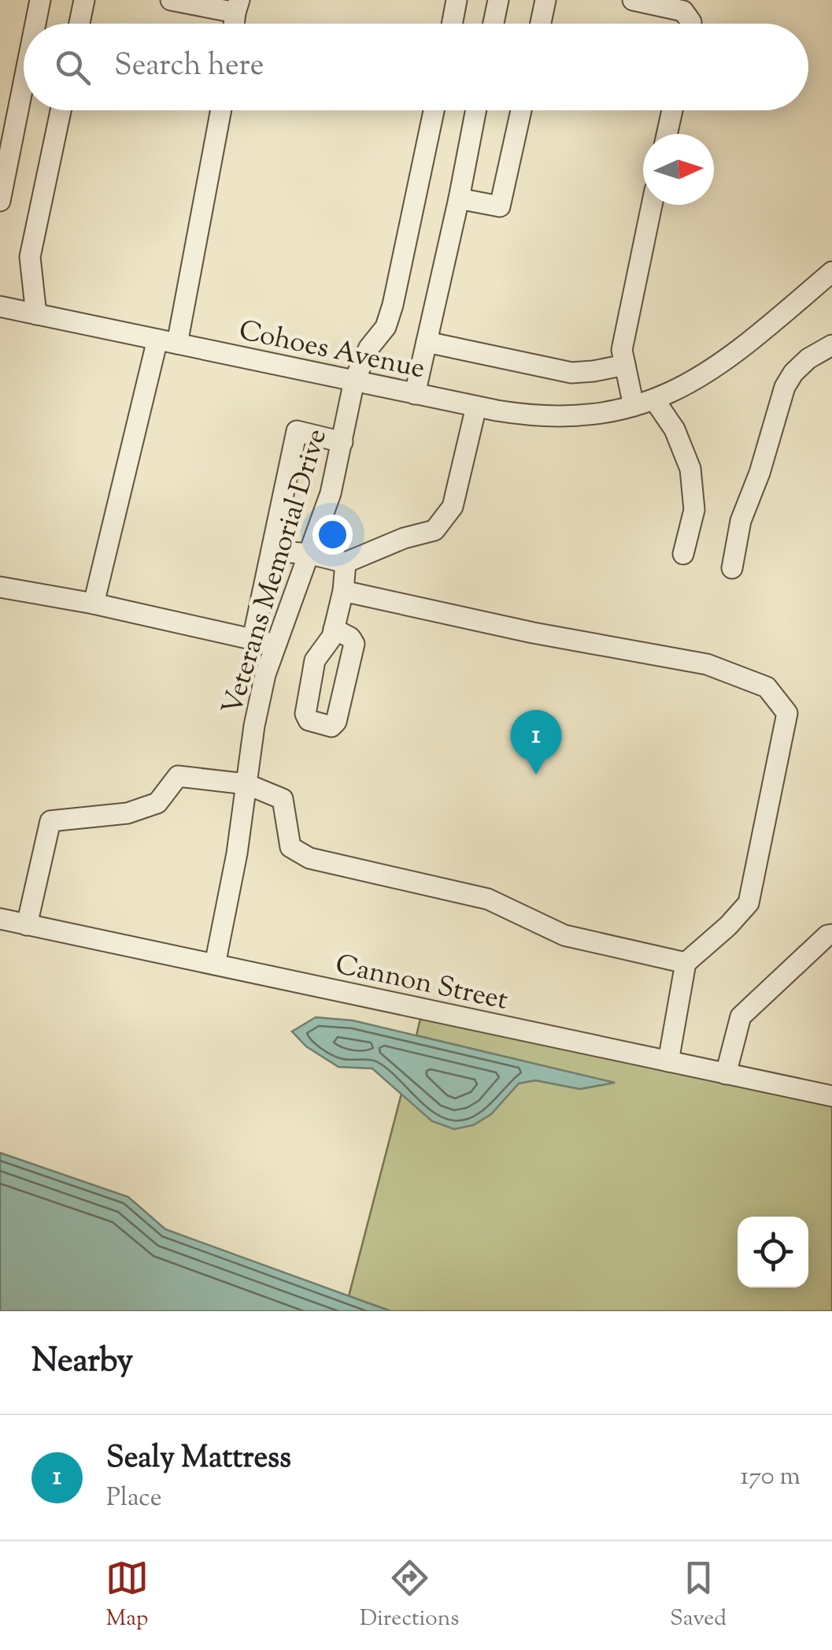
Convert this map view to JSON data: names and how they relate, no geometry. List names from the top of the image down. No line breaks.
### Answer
{"streets":{"street":["Cohoes Avenue","Veterans Memorial Drive","Cannon Street"]},"crossings":[["Cohoes Avenue","Veterans Memorial Drive"],["Veterans Memorial Drive","Cannon Street"]],"north":"right","page":{"search":"Search here","pins":"1","heading":"Nearby","list":[{"mark":"1","name":"Sealy Mattress","note":"Place","value":"170 m"}],"nav":["Map","Directions","Saved"]}}
